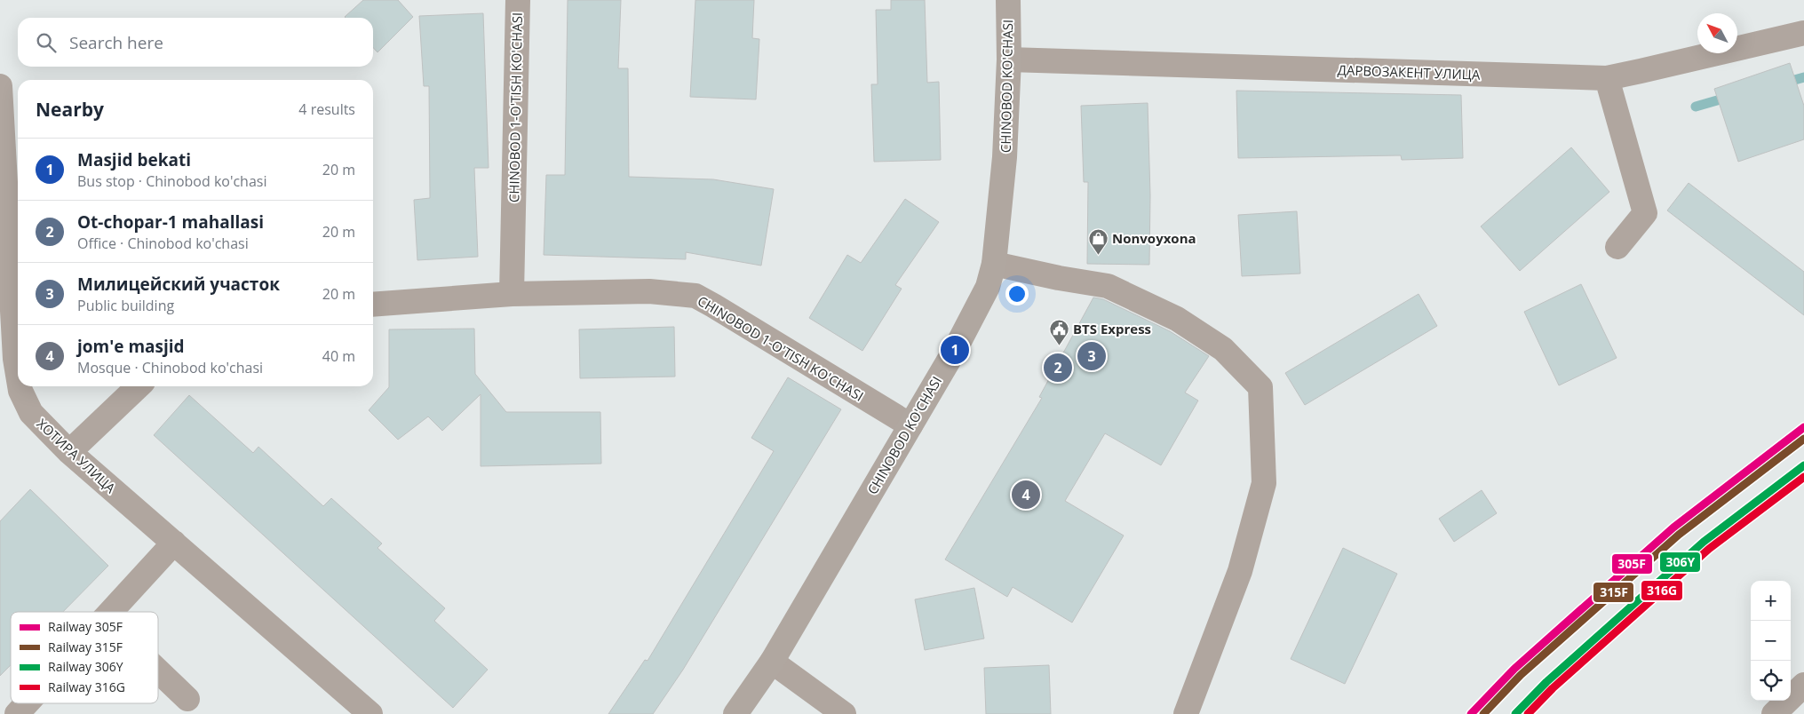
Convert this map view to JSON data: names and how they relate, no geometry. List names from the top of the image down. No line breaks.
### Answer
{"streets":{"main road":["CHINOBOD KO'CHASI"],"street":["ДАРВОЗАКЕНТ УЛИЦА","CHINOBOD 1-O'TISH KO'CHASI","ХОТИРА УЛИЦА"]},"crossings":[["ДАРВОЗАКЕНТ УЛИЦА","CHINOBOD KO'CHASI"],["CHINOBOD KO'CHASI","CHINOBOD 1-O'TISH KO'CHASI"]],"places":{"shop":["Nonvoyxona"],"public building":["BTS Express"]},"lines":["rail line 305F","rail line 315F","rail line 306Y","rail line 316G"],"legend":["Railway 305F","Railway 315F","Railway 306Y","Railway 316G"],"north":"top left","page":{"search":"Search here","heading":["Nearby","4 results"],"list":[{"mark":"1","name":"Masjid bekati","note":"Bus stop · Chinobod ko'chasi","value":"20 m"},{"mark":"2","name":"Ot-chopar-1 mahallasi","note":"Office · Chinobod ko'chasi","value":"20 m"},{"mark":"3","name":"Милицейский участок","note":"Public building","value":"20 m"},{"mark":"4","name":"jom'e masjid","note":"Mosque · Chinobod ko'chasi","value":"40 m"}],"pins":["1","3","2","4"],"map_buttons":["+","−"]}}
